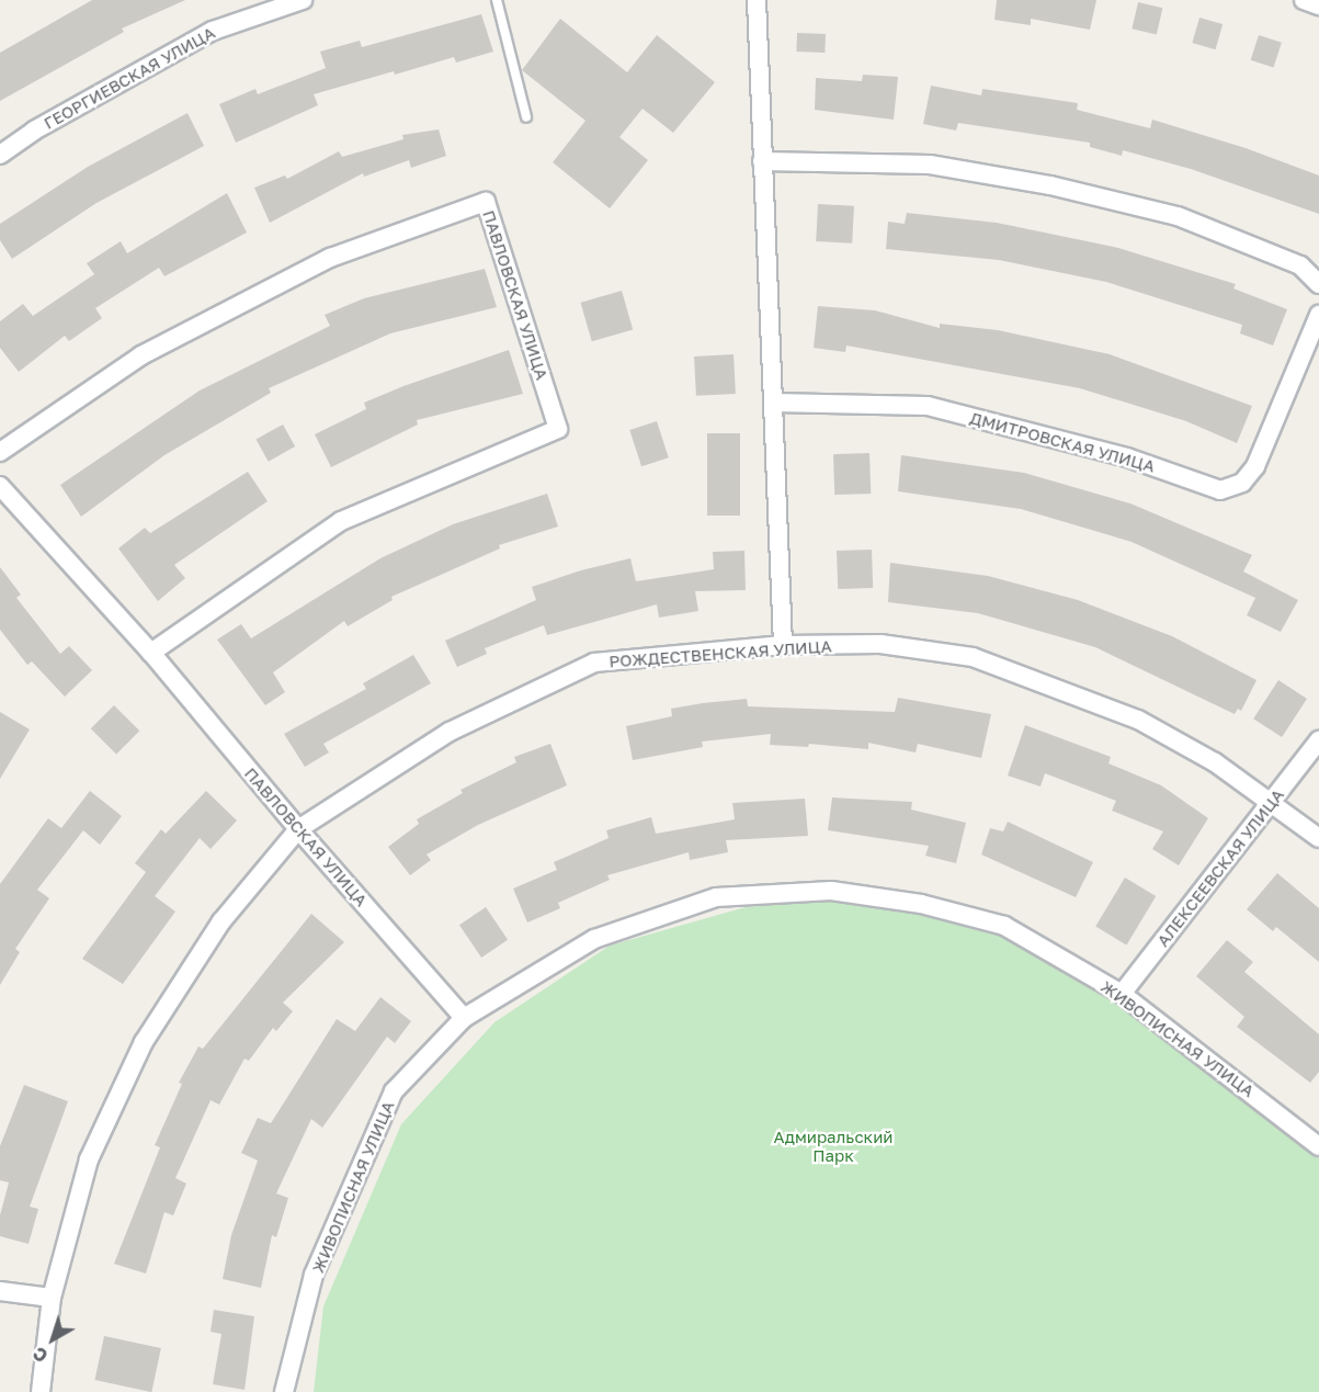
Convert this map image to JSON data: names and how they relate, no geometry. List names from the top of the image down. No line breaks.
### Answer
{"streets":{"street":["ГЕОРГИЕВСКАЯ УЛИЦА","ПАВЛОВСКАЯ УЛИЦА","ДМИТРОВСКАЯ УЛИЦА","РОЖДЕСТВЕНСКАЯ УЛИЦА","АЛЕКСЕЕВСКАЯ УЛИЦА","ЖИВОПИСНАЯ УЛИЦА"]},"crossings":[["ПАВЛОВСКАЯ УЛИЦА","РОЖДЕСТВЕНСКАЯ УЛИЦА"],["ПАВЛОВСКАЯ УЛИЦА","ЖИВОПИСНАЯ УЛИЦА"],["РОЖДЕСТВЕНСКАЯ УЛИЦА","АЛЕКСЕЕВСКАЯ УЛИЦА"],["АЛЕКСЕЕВСКАЯ УЛИЦА","ЖИВОПИСНАЯ УЛИЦА"]],"parks":["Адмиральский Парк"],"north":"bottom left"}
